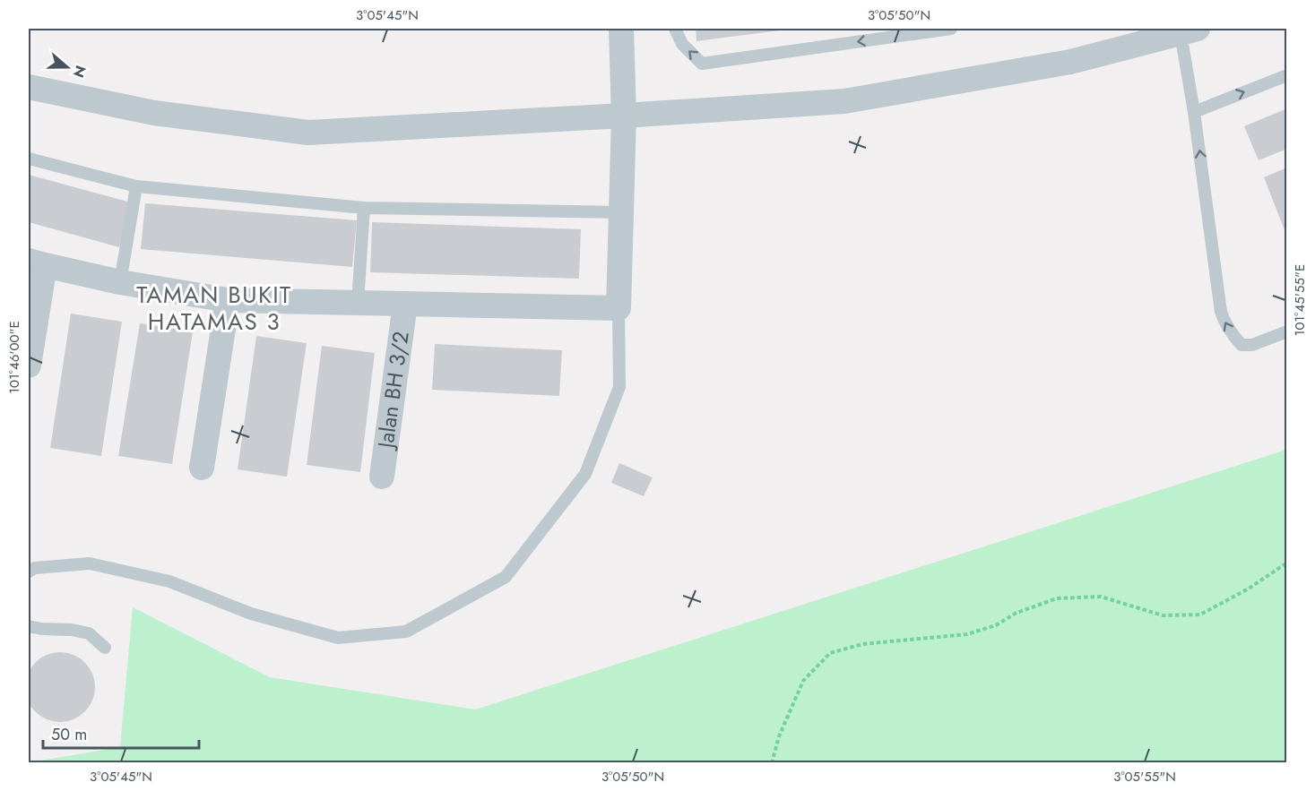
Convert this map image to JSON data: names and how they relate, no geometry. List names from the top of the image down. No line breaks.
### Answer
{"streets":{"street":["Jalan BH 3/2"]},"districts":["TAMAN BUKIT HATAMAS 3"],"scale_bar":"50 m","north":"right","coordinates":["3°05'45\"N","3°05'50\"N","101°45'55\"E","101°46'00\"E","3°05'55\"N"]}
